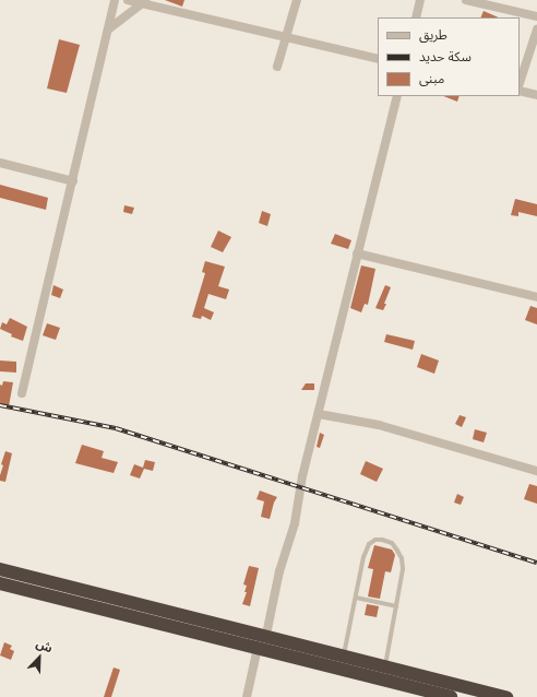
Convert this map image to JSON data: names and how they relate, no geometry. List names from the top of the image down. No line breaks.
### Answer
{"legend":["طريق","سكة حديد","مبنى"],"north":"top right"}
